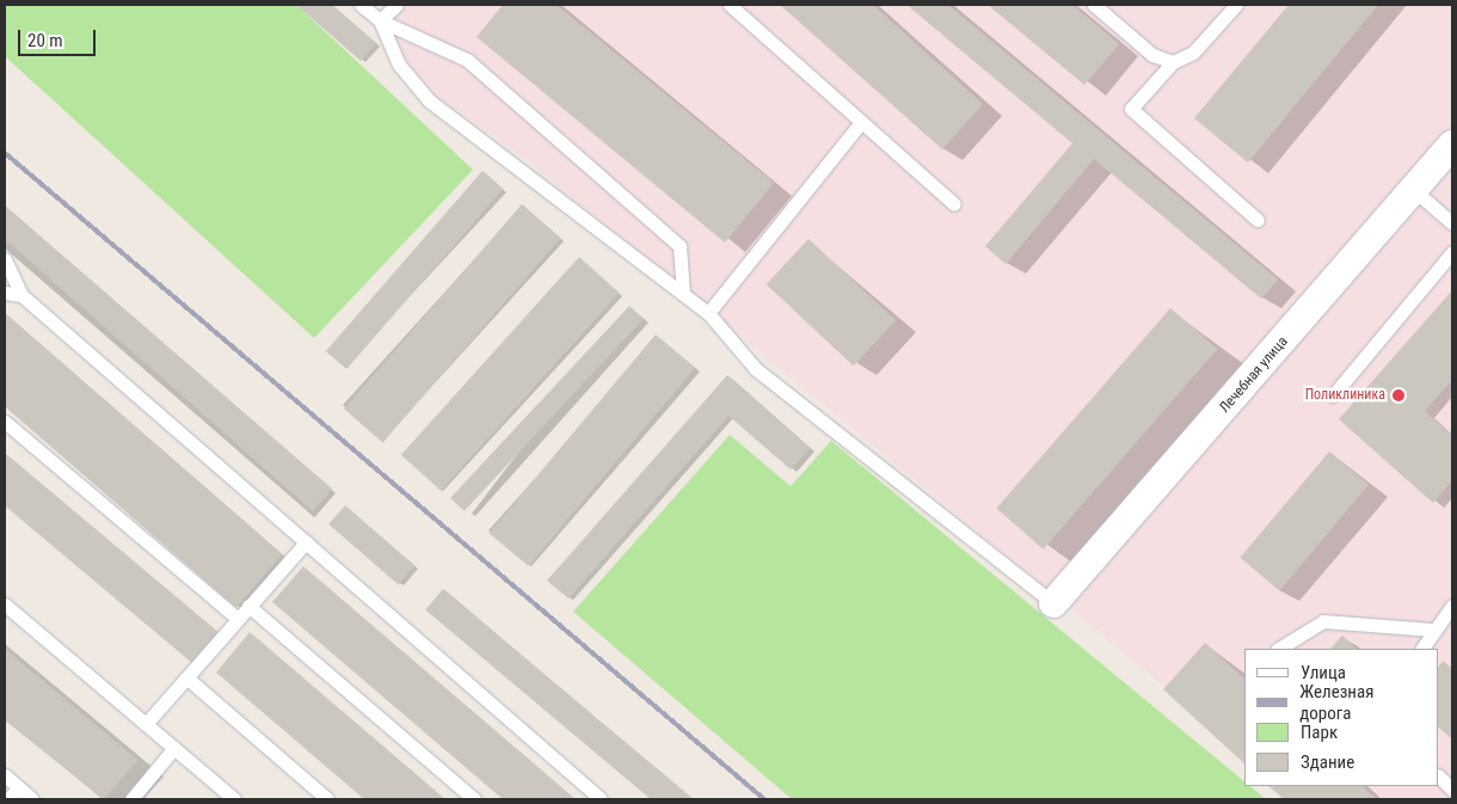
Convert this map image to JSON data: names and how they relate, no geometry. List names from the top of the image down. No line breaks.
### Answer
{"streets":{"street":["Лечебная улица"]},"places":["Поликлиника"],"legend":["Улица","Железная дорога","Парк","Здание"],"scale_bar":"20 m"}
